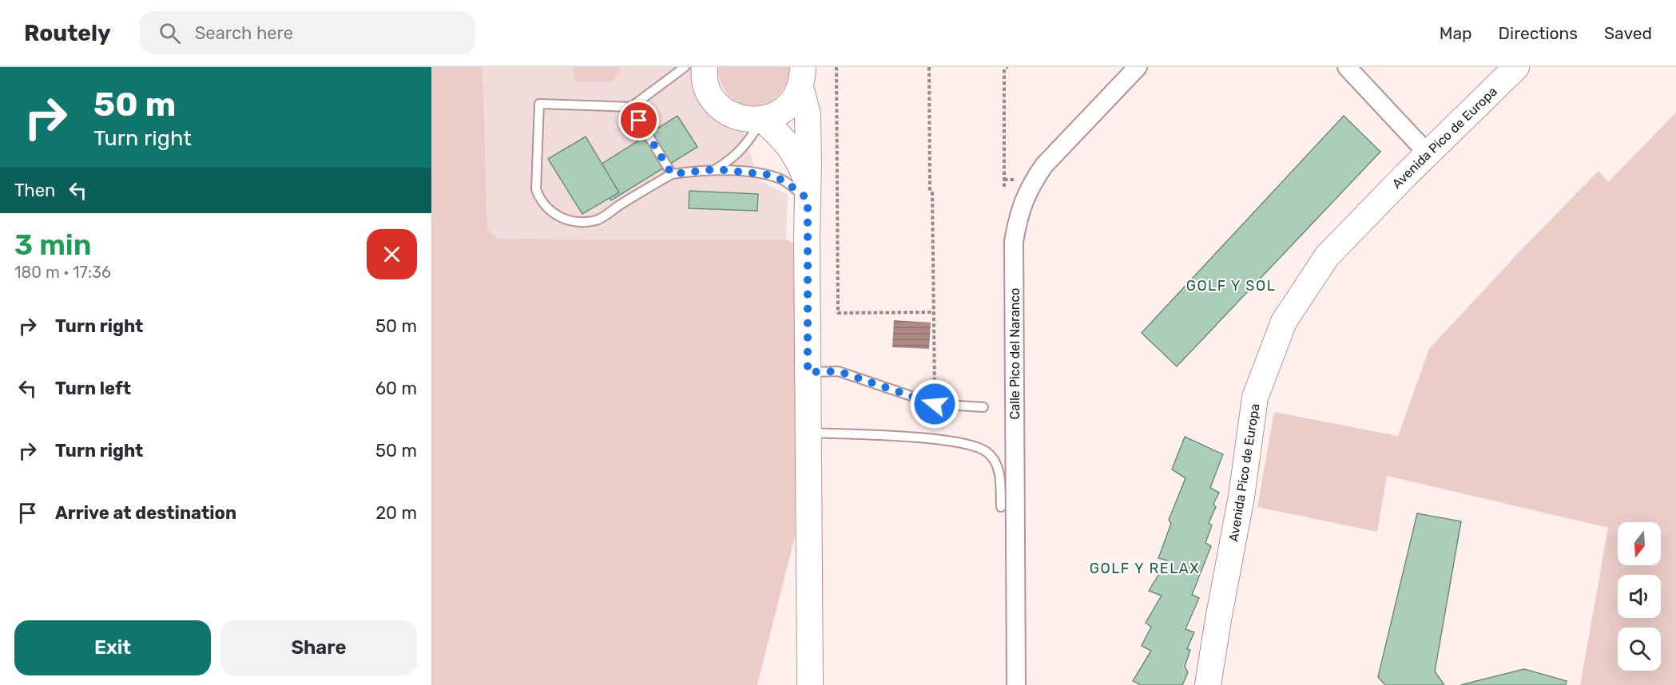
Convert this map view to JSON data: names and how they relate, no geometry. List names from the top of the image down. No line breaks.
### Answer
{"streets":{"main road":["Avenida Pico de Europa"],"street":["Calle Pico del Naranco"]},"districts":["GOLF Y SOL","GOLF Y RELAX"],"north":"bottom","page":{"header":"Routely","search":"Search here","nav":["Map","Directions","Saved"],"turn":["50 m","Turn right"],"then":"Then","heading":["3 min","180 m · 17:36"],"list":[{"name":"Turn right","value":"50 m"},{"name":"Turn left","value":"60 m"},{"name":"Turn right","value":"50 m"},{"name":"Arrive at destination","value":"20 m"}],"buttons":["Exit","Share"]}}
